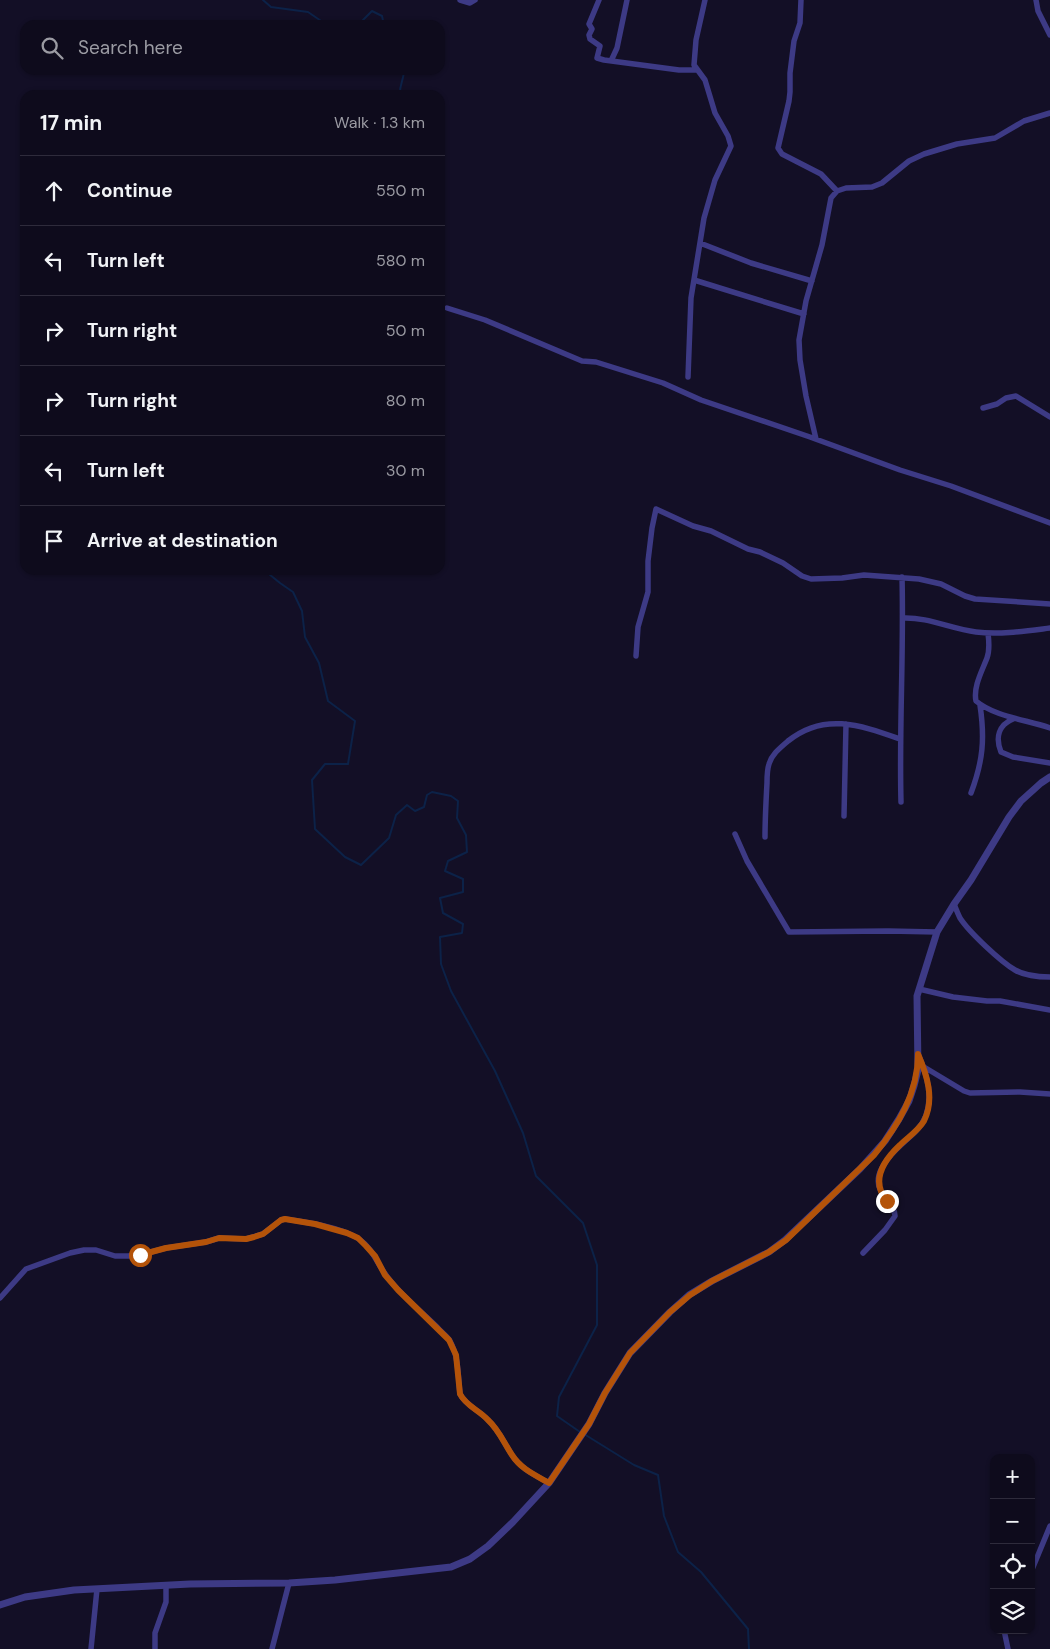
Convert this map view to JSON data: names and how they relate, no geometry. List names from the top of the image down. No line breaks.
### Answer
{"page":{"search":"Search here","heading":["17 min","Walk · 1.3 km"],"list":[["Continue","550 m"],["Turn left","580 m"],["Turn right","50 m"],["Turn right","80 m"],["Turn left","30 m"],"Arrive at destination"],"map_buttons":["+","−"]}}
